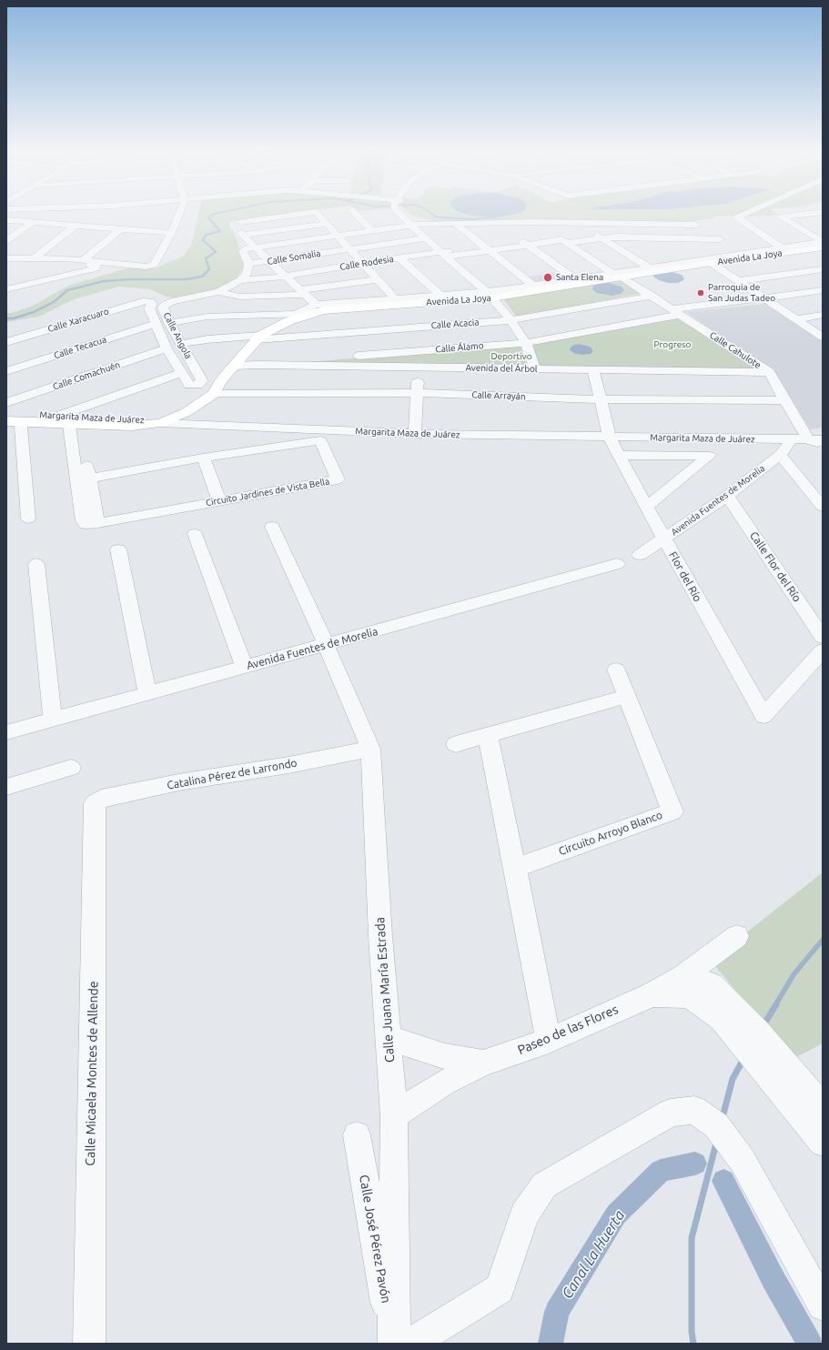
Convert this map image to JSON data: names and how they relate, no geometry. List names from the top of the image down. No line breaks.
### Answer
{"streets":{"main road":["Avenida La Joya","Margarita Maza de Juárez"],"street":["Calle Somalia","Calle Rodesia","Calle Xaracuaro","Calle Acacia","Calle Angola","Calle Tecacua","Calle Álamo","Calle Cahulote","Avenida del Árbol","Calle Comachuén","Calle Arrayán","Circuito Jardines de Vista Bella","Avenida Fuentes de Morelia","Calle Flor del Río","Flor del Río","Catalina Pérez de Larrondo","Circuito Arroyo Blanco","Calle Juana María Estrada","Paseo de las Flores","Calle Micaela Montes de Allende","Calle José Pérez Pavón"]},"crossings":[["Avenida La Joya","Calle Acacia"],["Avenida La Joya","Calle Cahulote"],["Avenida La Joya","Avenida del Árbol"],["Avenida La Joya","Calle Arrayán"],["Avenida La Joya","Margarita Maza de Juárez"],["Calle Rodesia","Calle Angola"],["Calle Rodesia","Calle Cahulote"],["Calle Xaracuaro","Calle Angola"],["Calle Acacia","Calle Cahulote"],["Calle Angola","Calle Tecacua"],["Calle Angola","Calle Comachuén"],["Calle Álamo","Calle Cahulote"],["Calle Álamo","Avenida del Árbol"],["Calle Cahulote","Avenida del Árbol"],["Calle Cahulote","Calle Arrayán"],["Calle Cahulote","Margarita Maza de Juárez"],["Avenida del Árbol","Flor del Río"],["Calle Arrayán","Flor del Río"],["Margarita Maza de Juárez","Circuito Jardines de Vista Bella"],["Margarita Maza de Juárez","Avenida Fuentes de Morelia"],["Margarita Maza de Juárez","Flor del Río"],["Avenida Fuentes de Morelia","Calle Flor del Río"],["Avenida Fuentes de Morelia","Flor del Río"],["Avenida Fuentes de Morelia","Calle Juana María Estrada"],["Catalina Pérez de Larrondo","Calle Juana María Estrada"],["Catalina Pérez de Larrondo","Calle Micaela Montes de Allende"],["Calle Juana María Estrada","Paseo de las Flores"],["Calle Juana María Estrada","Calle José Pérez Pavón"]],"water":["Canal La Huerta"],"parks":["Progreso","Deportivo"],"places":["Santa Elena","Parroquia de San Judas Tadeo"]}
